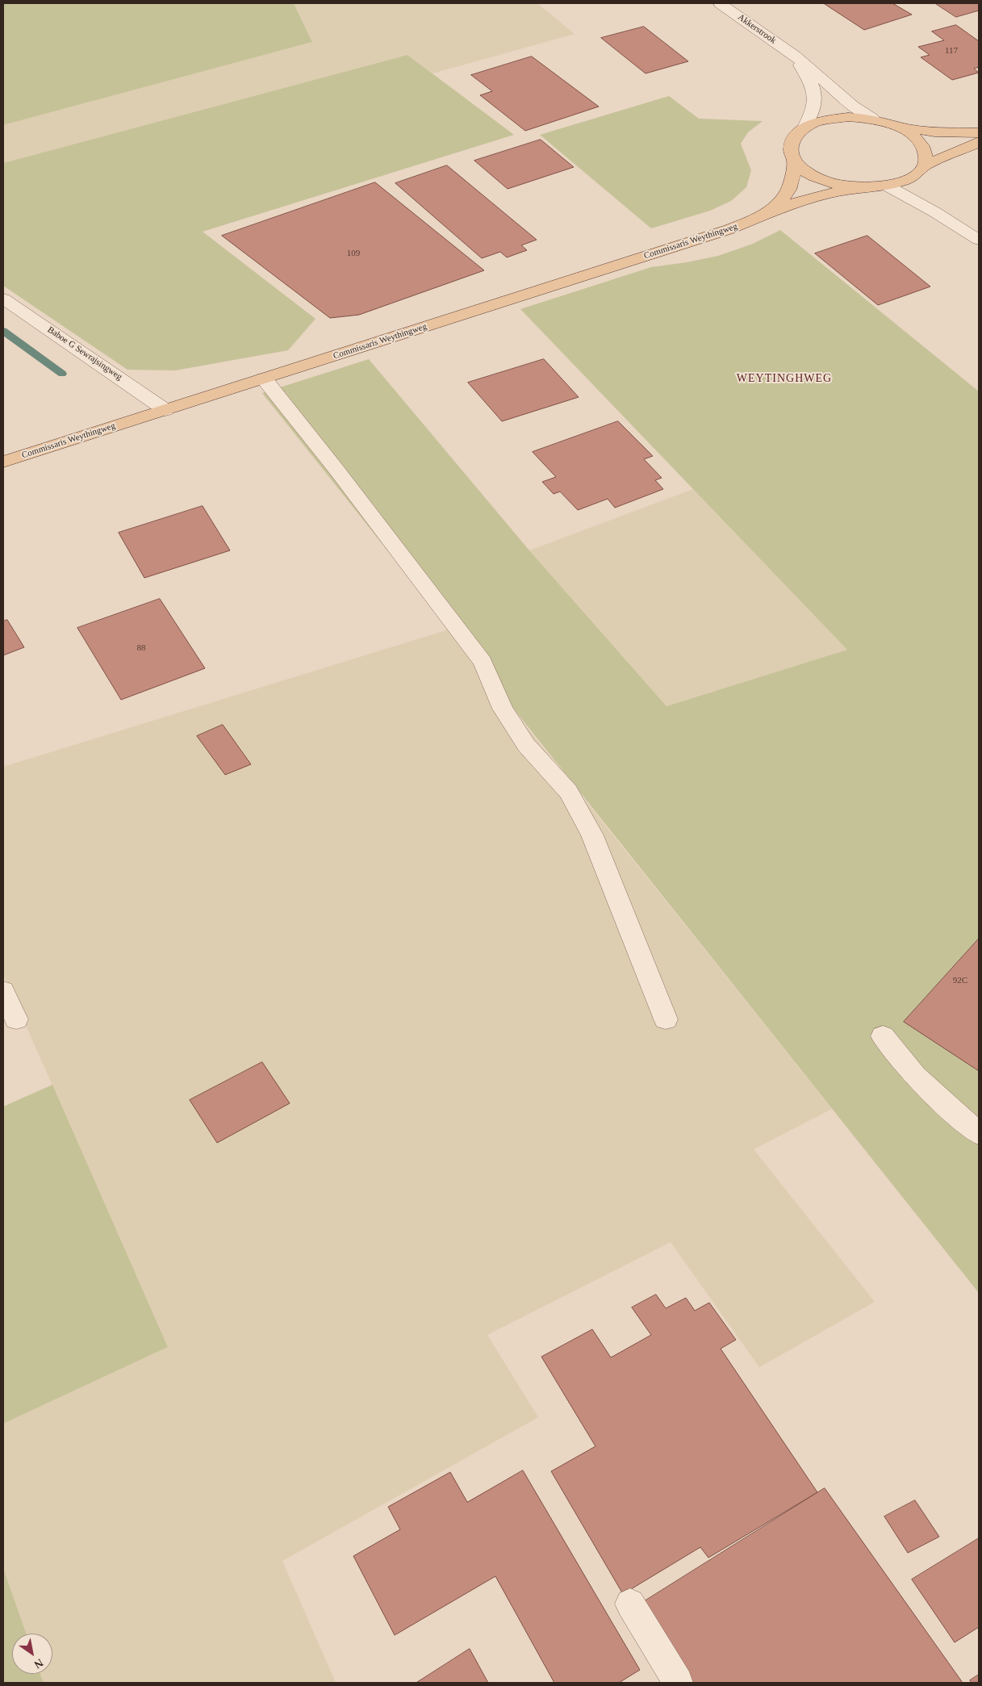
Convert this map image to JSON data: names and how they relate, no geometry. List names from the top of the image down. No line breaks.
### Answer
{"streets":{"main road":["Commissaris Weythingweg"],"street":["Akkerstrook","Baboe G Sewrajsingweg"]},"crossings":[["Commissaris Weythingweg","Baboe G Sewrajsingweg"]],"districts":["WEYTINGHWEG"],"house_numbers":["117","109","88","92C"],"north":"bottom right"}
